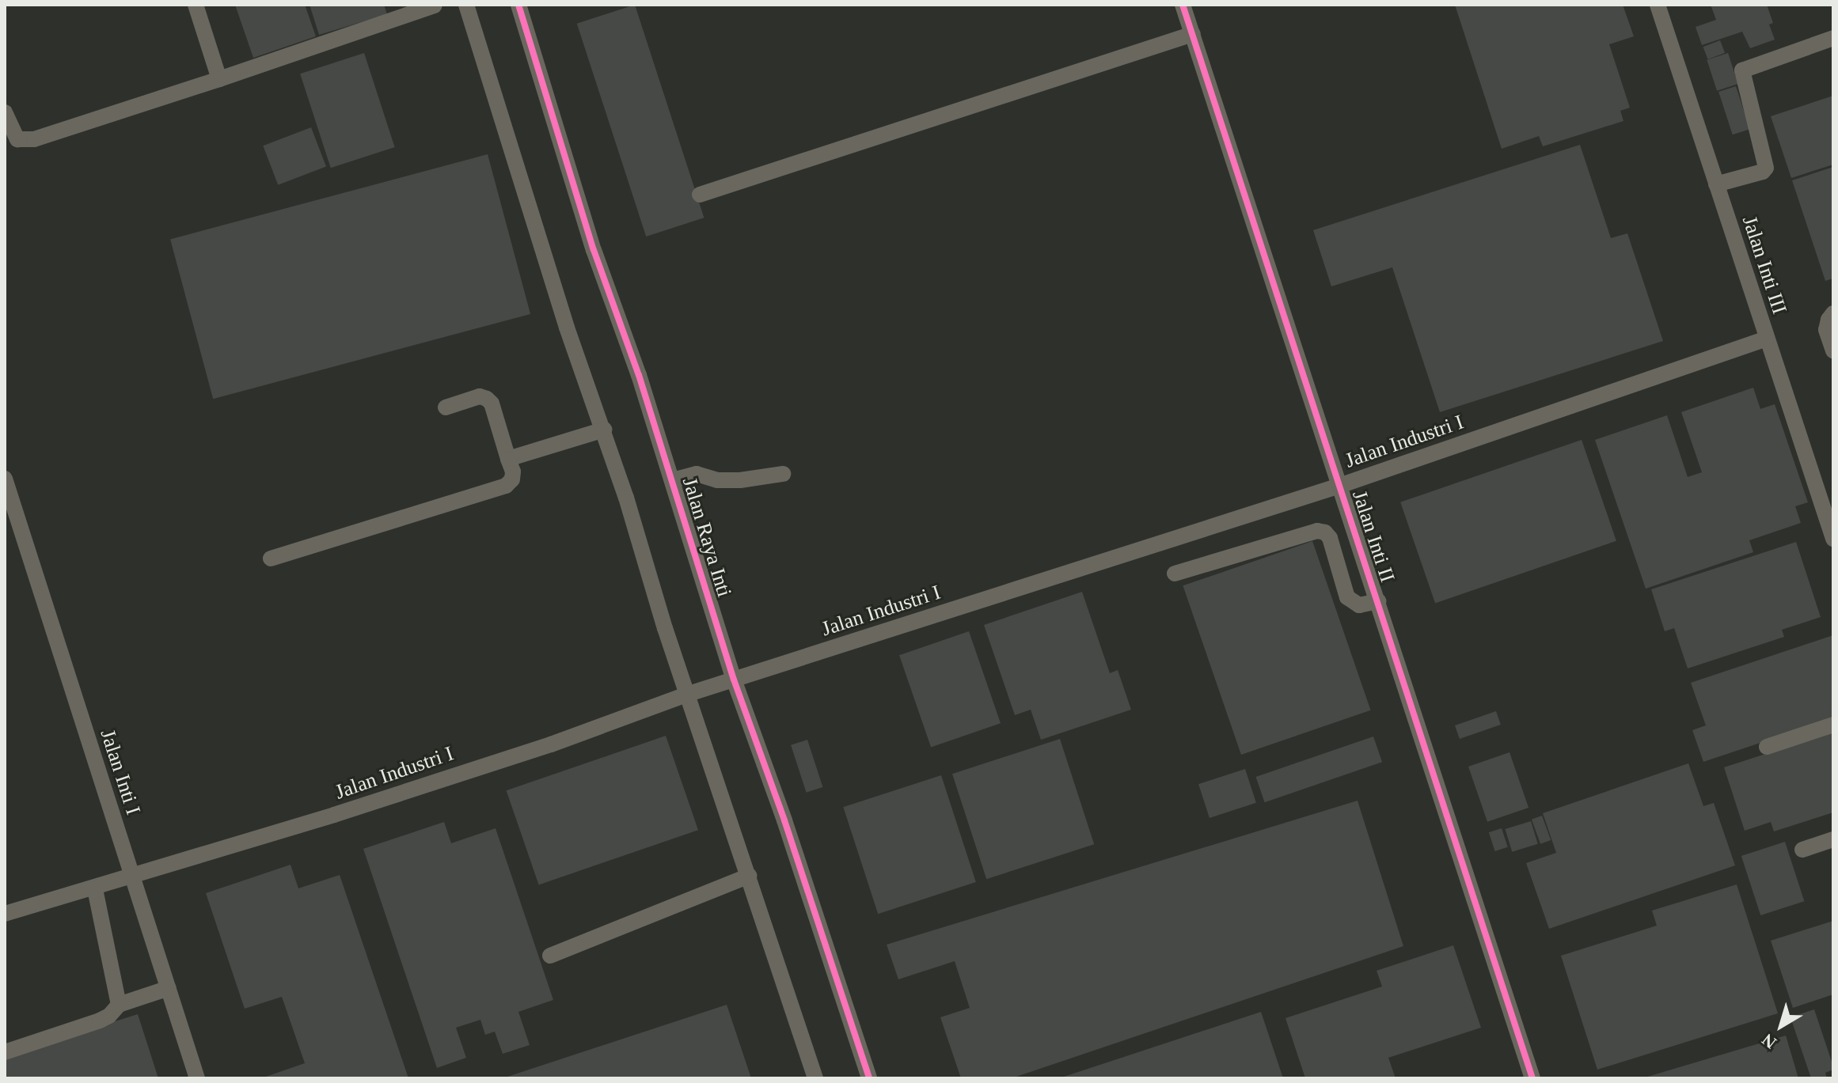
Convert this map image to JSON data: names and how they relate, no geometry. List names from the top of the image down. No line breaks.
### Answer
{"streets":{"street":["Jalan Inti III","Jalan Industri I","Jalan Inti II","Jalan Raya Inti","Jalan Inti I"]},"crossings":[["Jalan Inti III","Jalan Industri I"],["Jalan Industri I","Jalan Inti II"],["Jalan Industri I","Jalan Raya Inti"],["Jalan Industri I","Jalan Inti I"]],"north":"bottom left"}
